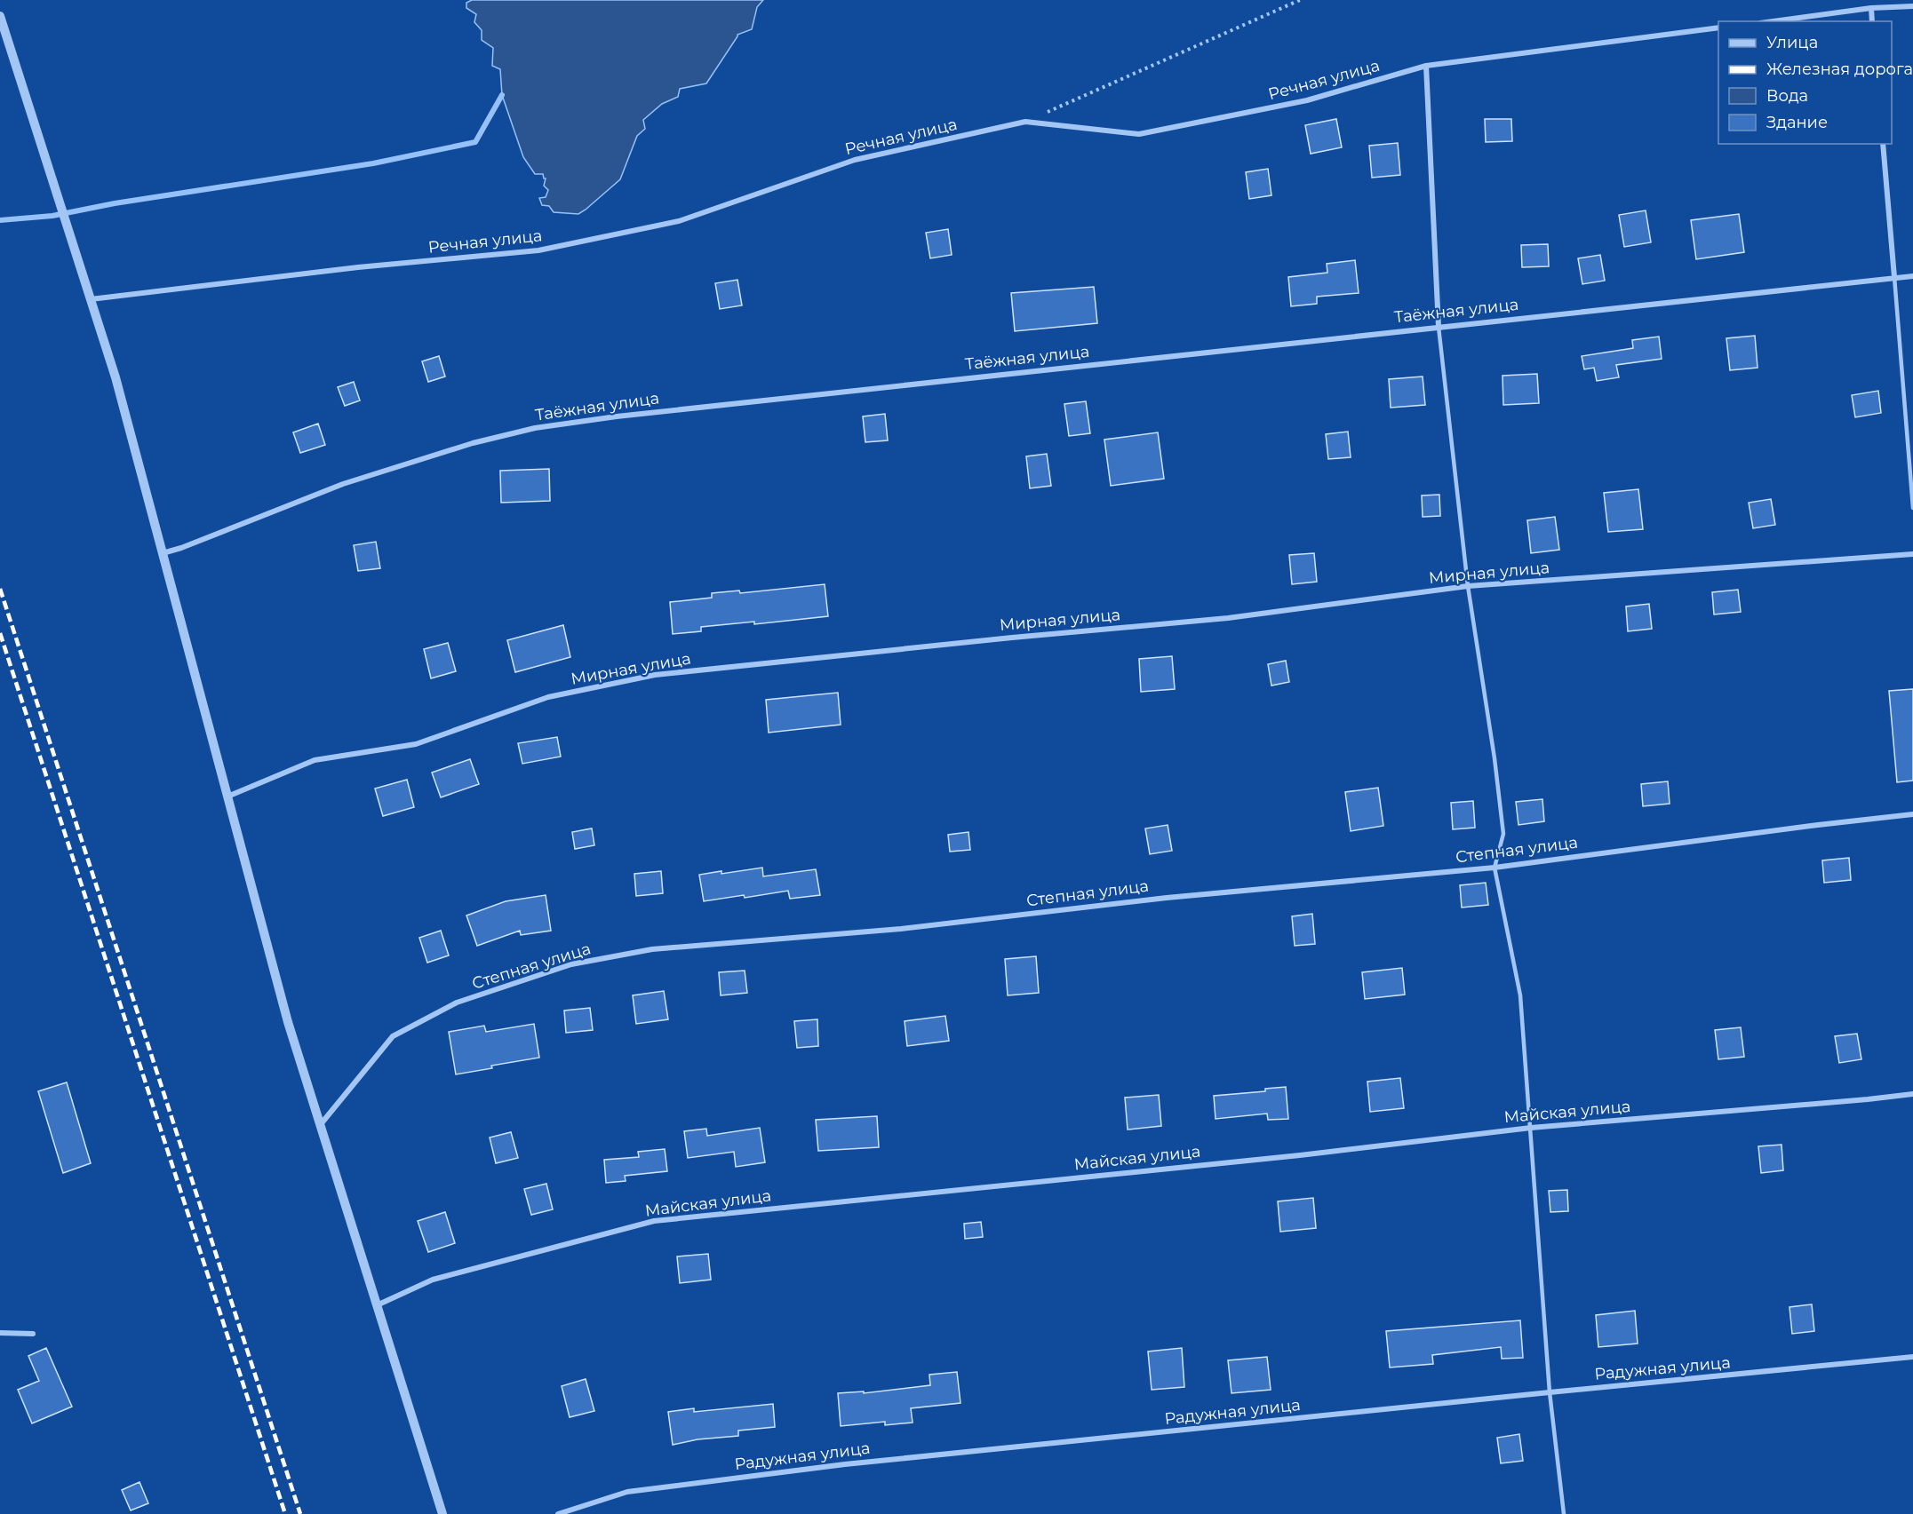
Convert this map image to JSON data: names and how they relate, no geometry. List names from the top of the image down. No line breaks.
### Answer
{"streets":{"street":["Речная улица","Таёжная улица","Мирная улица","Степная улица","Майская улица","Радужная улица"]},"legend":["Улица","Железная дорога","Вода","Здание"]}
